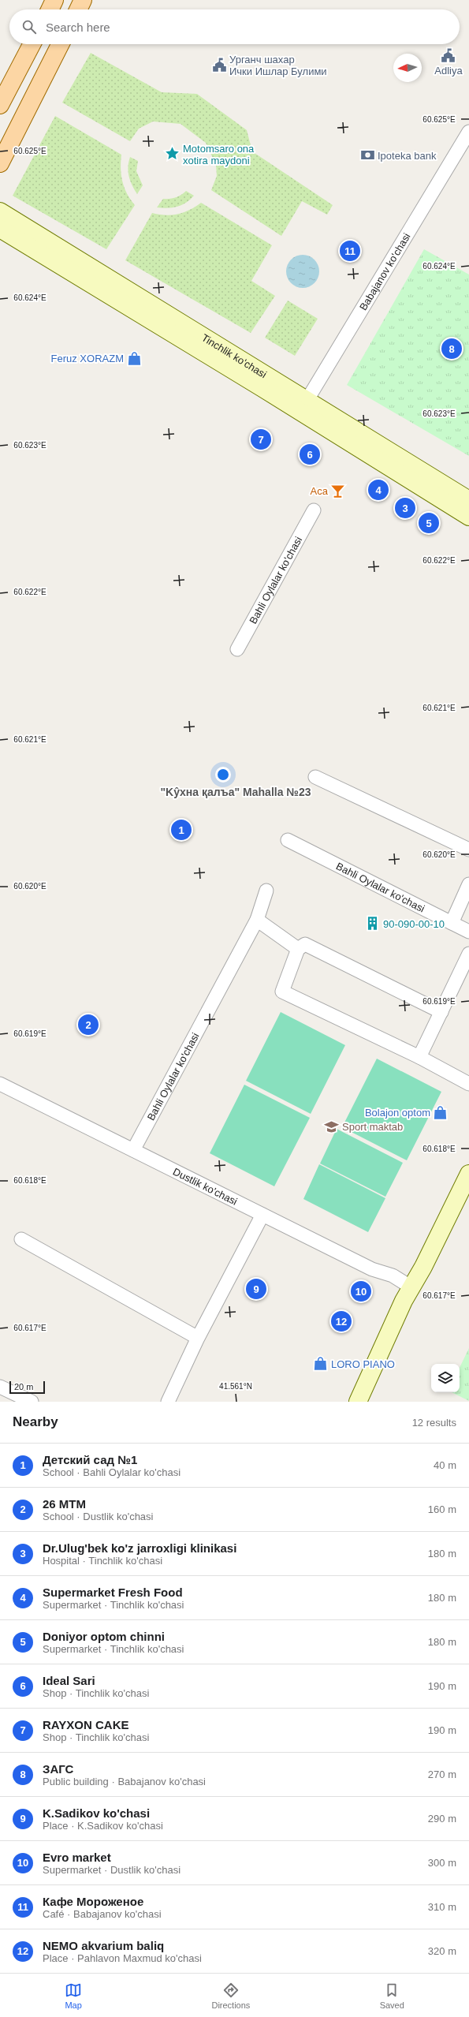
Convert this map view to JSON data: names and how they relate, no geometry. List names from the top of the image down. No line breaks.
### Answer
{"streets":{"main road":["Tinchlik ko'chasi"],"street":["Babajanov ko'chasi","Bahli Oylalar ko'chasi","Dustlik ko'chasi"]},"crossings":[["Babajanov ko'chasi","Tinchlik ko'chasi"],["Bahli Oylalar ko'chasi","Dustlik ko'chasi"]],"districts":["\"Kŷхна қалъа\" Mahalla №23"],"places":{"public building":["Adliya","Урганч шахар Ички Ишлар Булими"],"place":["Motomsaro ona xotira maydoni"],"bank":["Ipoteka bank"],"shop":["Feruz XORAZM","Bolajon optom","LORO PIANO"],"bar":["Аса"],"building":["90-090-00-10"],"school or university":["Sport maktab"]},"scale_bar":"20 m","north":"left","page":{"search":"Search here","pins":["11","8","7","6","4","3","5","1","2","9","10","12"],"scale":"20 m","heading":["Nearby","12 results"],"list":[{"mark":"1","name":"Детский сад №1","note":"School · Bahli Oylalar ko'chasi","value":"40 m"},{"mark":"2","name":"26 MTM","note":"School · Dustlik ko'chasi","value":"160 m"},{"mark":"3","name":"Dr.Ulug'bek ko'z jarroxligi klinikasi","note":"Hospital · Tinchlik ko'chasi","value":"180 m"},{"mark":"4","name":"Supermarket Fresh Food","note":"Supermarket · Tinchlik ko'chasi","value":"180 m"},{"mark":"5","name":"Doniyor optom chinni","note":"Supermarket · Tinchlik ko'chasi","value":"180 m"},{"mark":"6","name":"Ideal Sari","note":"Shop · Tinchlik ko'chasi","value":"190 m"},{"mark":"7","name":"RAYXON CAKE","note":"Shop · Tinchlik ko'chasi","value":"190 m"},{"mark":"8","name":"ЗАГС","note":"Public building · Babajanov ko'chasi","value":"270 m"},{"mark":"9","name":"K.Sadikov ko'chasi","note":"Place · K.Sadikov ko'chasi","value":"290 m"},{"mark":"10","name":"Evro market","note":"Supermarket · Dustlik ko'chasi","value":"300 m"},{"mark":"11","name":"Кафе Мороженое","note":"Café · Babajanov ko'chasi","value":"310 m"},{"mark":"12","name":"NEMO akvarium baliq","note":"Place · Pahlavon Maxmud ko'chasi","value":"320 m"}],"nav":["Map","Directions","Saved"]},"coordinates":["60.625°E","60.624°E","60.623°E","60.622°E","60.621°E","60.620°E","60.619°E","60.618°E","60.617°E","41.561°N"]}
